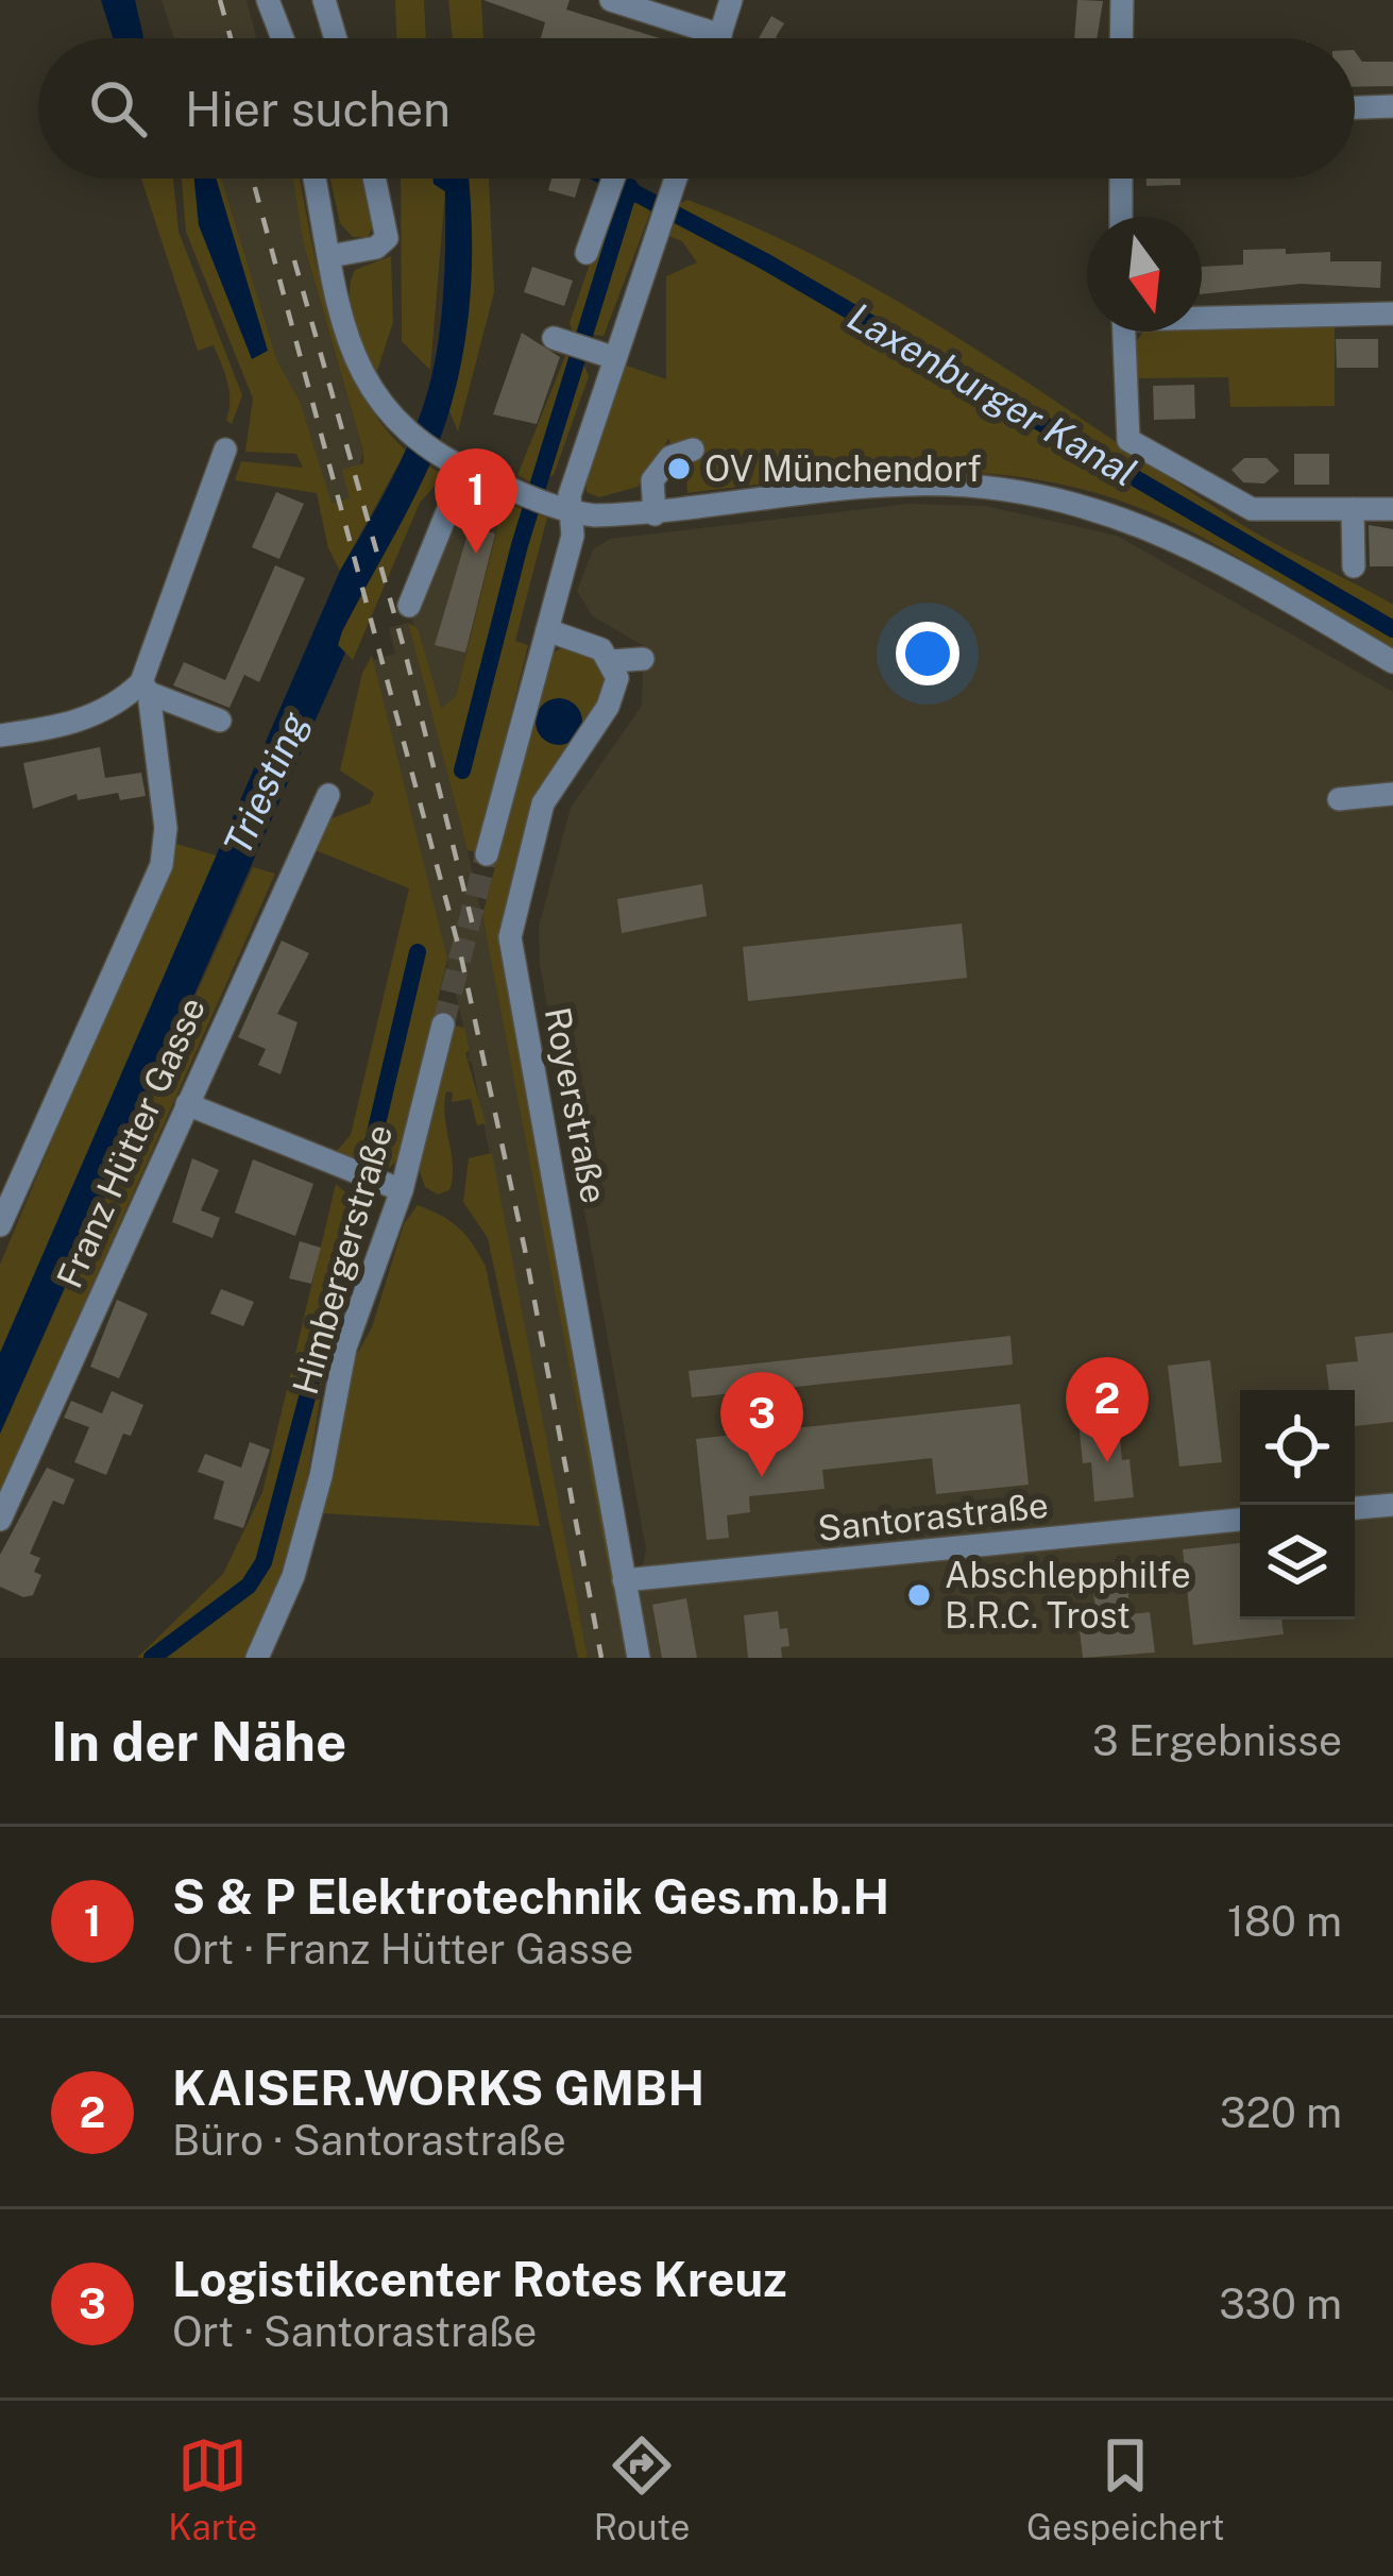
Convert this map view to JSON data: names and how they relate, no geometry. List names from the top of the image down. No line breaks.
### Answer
{"streets":{"street":["Royerstraße","Franz Hütter Gasse","Himbergerstraße","Santorastraße"]},"crossings":[["Royerstraße","Santorastraße"]],"water":["Laxenburger Kanal","Triesting"],"places":["OV Münchendorf","Abschlepphilfe B.R.C. Trost"],"north":"bottom","page":{"search":"Hier suchen","pins":["1","2","3"],"heading":["In der Nähe","3 Ergebnisse"],"list":[{"mark":"1","name":"S & P Elektrotechnik Ges.m.b.H","note":"Ort · Franz Hütter Gasse","value":"180 m"},{"mark":"2","name":"KAISER.WORKS GMBH","note":"Büro · Santorastraße","value":"320 m"},{"mark":"3","name":"Logistikcenter Rotes Kreuz","note":"Ort · Santorastraße","value":"330 m"}],"nav":["Karte","Route","Gespeichert"]}}
